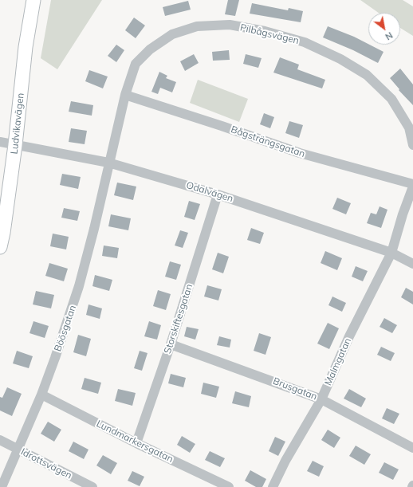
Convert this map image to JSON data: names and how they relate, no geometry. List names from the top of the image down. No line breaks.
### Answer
{"streets":{"street":["Pilbågsvägen","Ludvikavägen","Bågsträngsgatan","Odalvägen","Storskiftesgatan","Böösgatan","Malmgatan","Brusgatan","Lundmarkersgatan","Idrottsvägen"]},"crossings":[["Pilbågsvägen","Bågsträngsgatan"],["Pilbågsvägen","Odalvägen"],["Pilbågsvägen","Böösgatan"],["Ludvikavägen","Odalvägen"],["Odalvägen","Storskiftesgatan"],["Odalvägen","Böösgatan"],["Odalvägen","Malmgatan"],["Storskiftesgatan","Brusgatan"],["Storskiftesgatan","Lundmarkersgatan"],["Böösgatan","Lundmarkersgatan"],["Böösgatan","Idrottsvägen"],["Malmgatan","Brusgatan"]],"north":"bottom right"}
